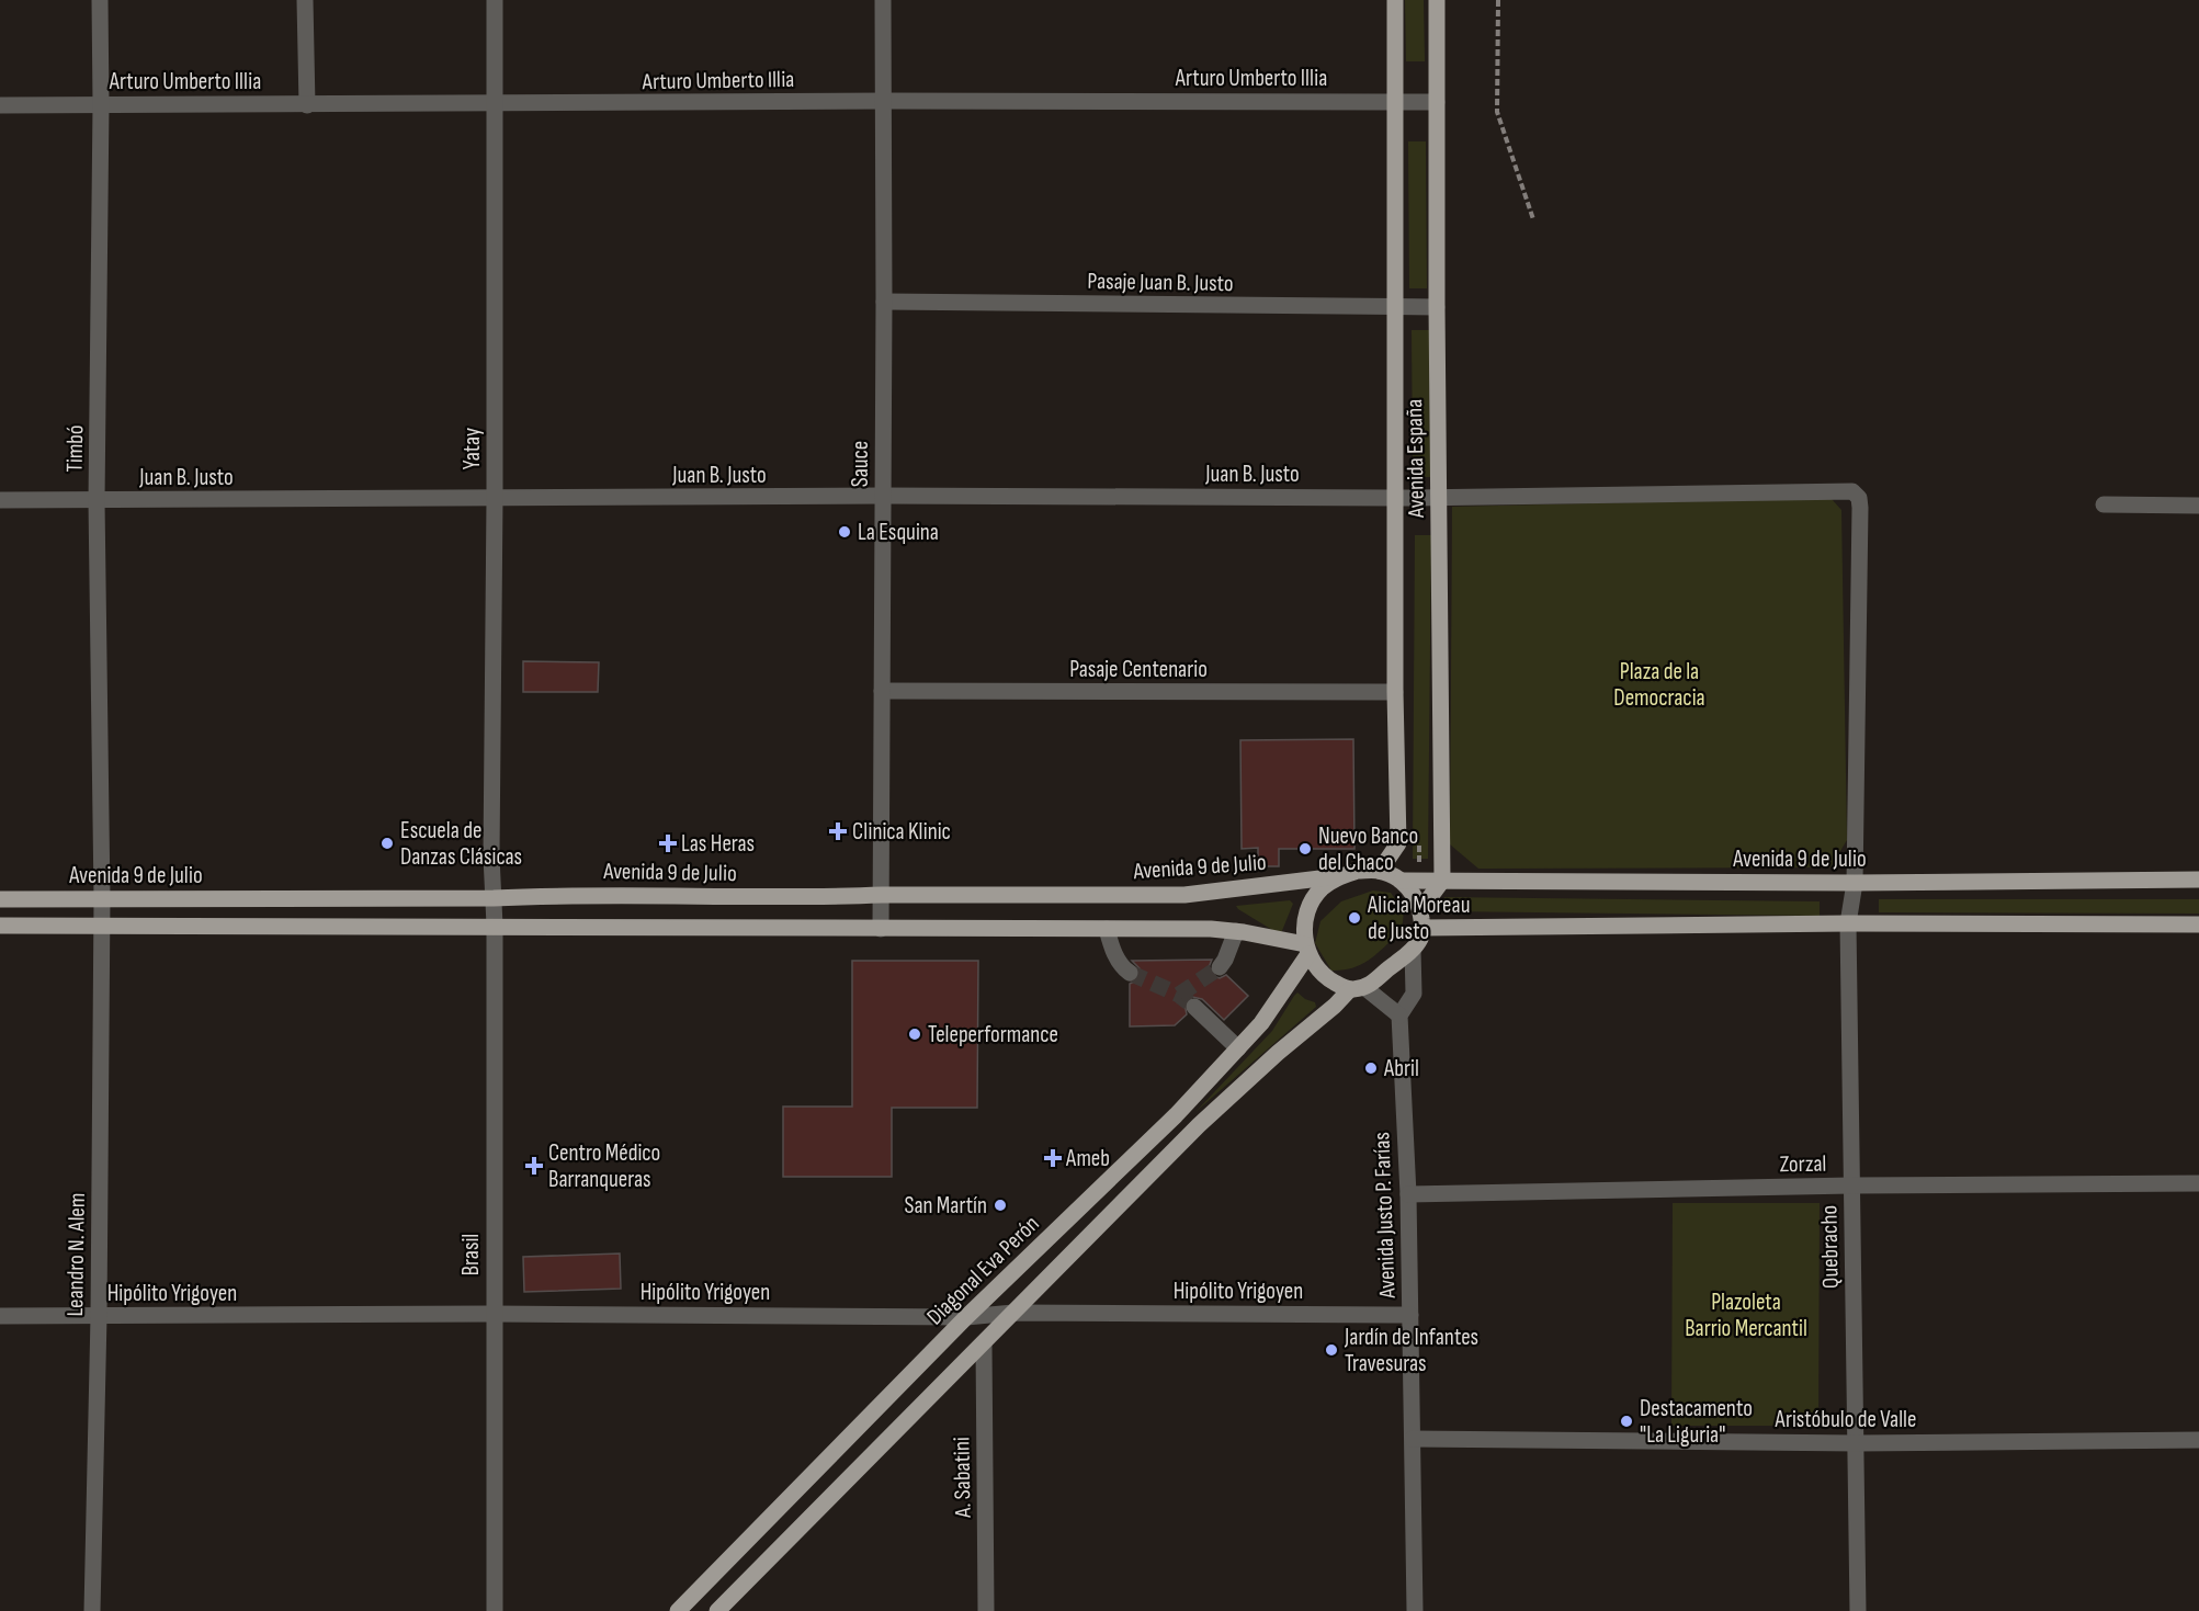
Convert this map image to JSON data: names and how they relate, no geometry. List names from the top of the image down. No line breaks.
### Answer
{"streets":{"main road":["Avenida España","Avenida 9 de Julio","Diagonal Eva Perón"],"street":["Arturo Umberto Illia","Pasaje Juan B. Justo","Timbó","Yatay","Sauce","Juan B. Justo","Pasaje Centenario","Zorzal","Avenida Justo P. Farías","Quebracho","Leandro N. Alem","Brasil","Hipólito Yrigoyen","Aristóbulo de Valle","A. Sabatini"]},"crossings":[["Arturo Umberto Illia","Timbó"],["Arturo Umberto Illia","Yatay"],["Arturo Umberto Illia","Avenida España"],["Arturo Umberto Illia","Sauce"],["Pasaje Juan B. Justo","Avenida España"],["Pasaje Juan B. Justo","Sauce"],["Timbó","Juan B. Justo"],["Timbó","Avenida 9 de Julio"],["Timbó","Leandro N. Alem"],["Yatay","Juan B. Justo"],["Yatay","Avenida 9 de Julio"],["Yatay","Brasil"],["Avenida España","Juan B. Justo"],["Avenida España","Pasaje Centenario"],["Avenida España","Avenida 9 de Julio"],["Avenida España","Avenida Justo P. Farías"],["Avenida España","Diagonal Eva Perón"],["Sauce","Juan B. Justo"],["Sauce","Pasaje Centenario"],["Sauce","Avenida 9 de Julio"],["Juan B. Justo","Avenida 9 de Julio"],["Juan B. Justo","Quebracho"],["Avenida 9 de Julio","Avenida Justo P. Farías"],["Avenida 9 de Julio","Quebracho"],["Avenida 9 de Julio","Leandro N. Alem"],["Avenida 9 de Julio","Brasil"],["Avenida 9 de Julio","Diagonal Eva Perón"],["Zorzal","Avenida Justo P. Farías"],["Zorzal","Quebracho"],["Avenida Justo P. Farías","Diagonal Eva Perón"],["Avenida Justo P. Farías","Hipólito Yrigoyen"],["Avenida Justo P. Farías","Aristóbulo de Valle"],["Quebracho","Aristóbulo de Valle"],["Leandro N. Alem","Hipólito Yrigoyen"],["Brasil","Hipólito Yrigoyen"],["Diagonal Eva Perón","Hipólito Yrigoyen"]],"parks":["Plaza de la Democracia","Plazoleta Barrio Mercantil"],"places":{"other":["La Esquina","Escuela de Danzas Clásicas","Nuevo Banco del Chaco","Alicia Moreau de Justo","Teleperformance","Abril","San Martín","Jardín de Infantes Travesuras","Destacamento \"La Liguria\""],"health":["Clinica Klinic","Las Heras","Ameb","Centro Médico Barranqueras"]}}
